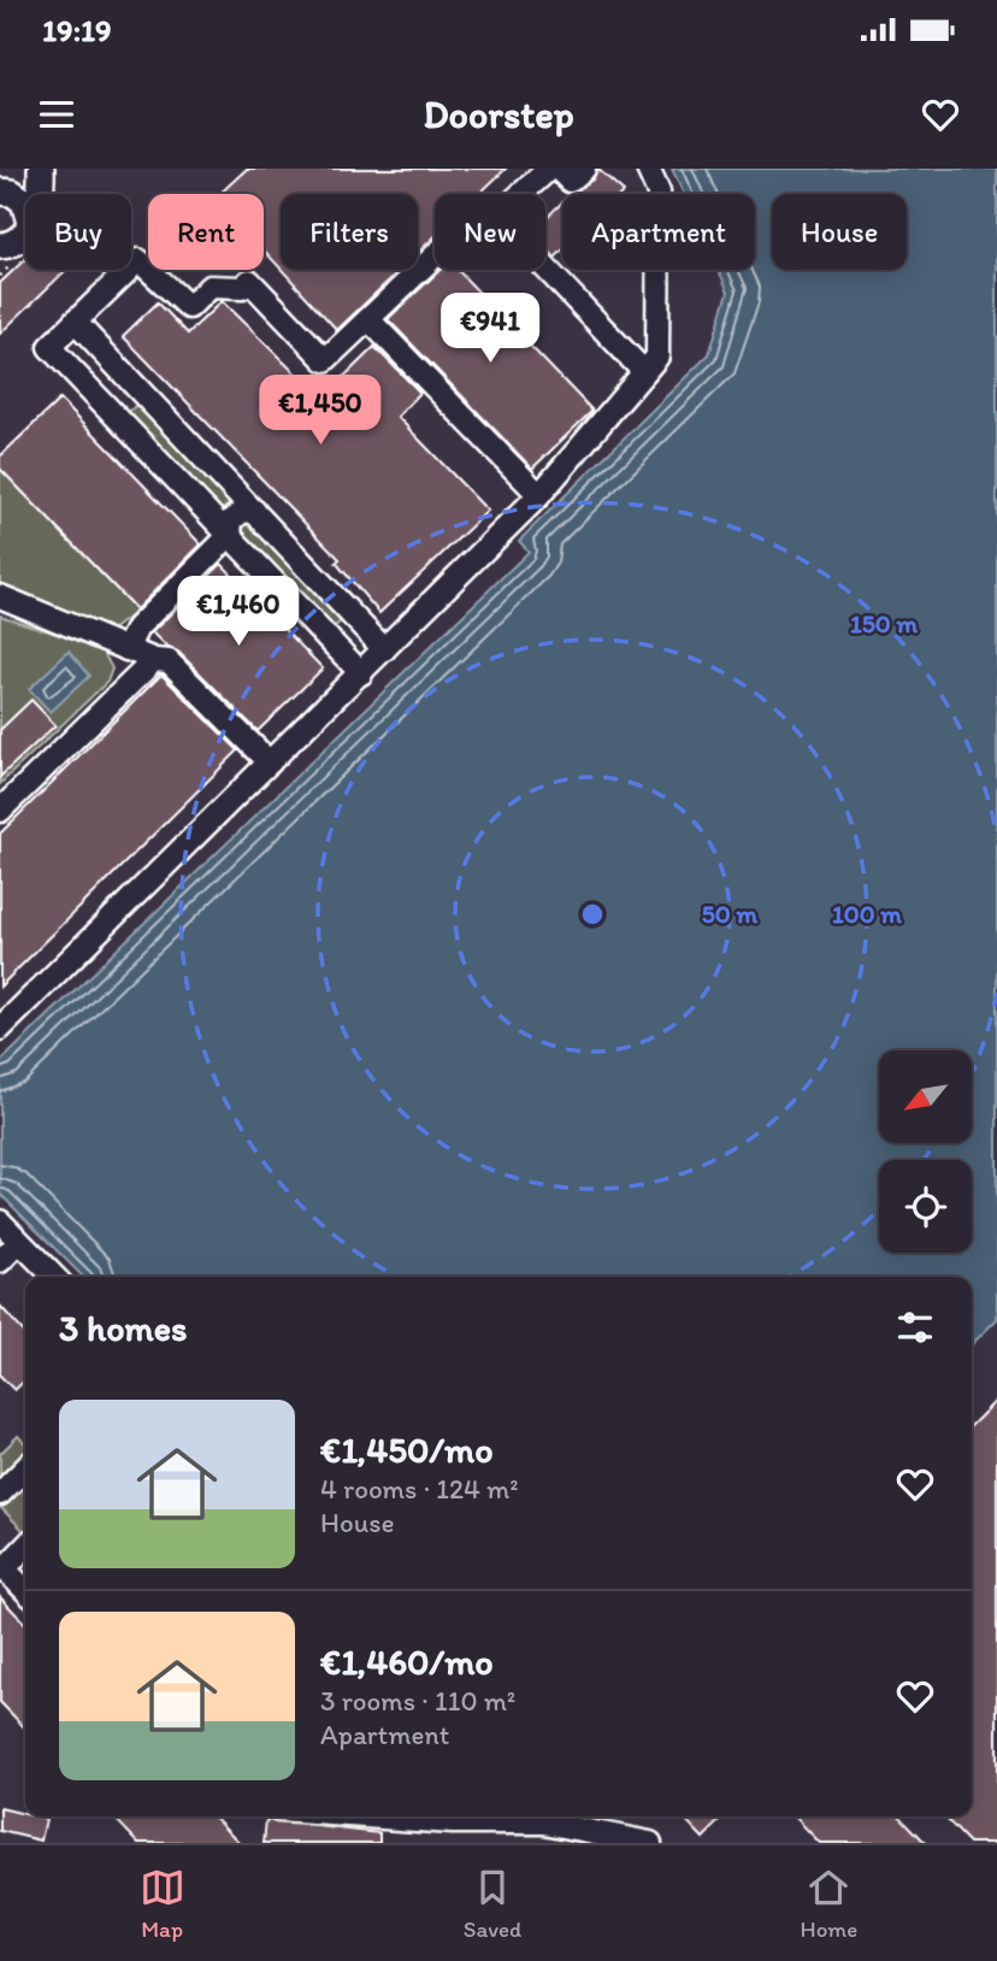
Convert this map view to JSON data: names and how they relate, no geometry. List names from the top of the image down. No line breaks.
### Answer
{"north":"bottom left","page":{"status":"19:19","header":"Doorstep","chip":["Buy","Rent","Filters","New","Apartment","House"],"price":["€941","€1,450","€1,460"],"heading":"3 homes","list":[{"name":"€1,450/mo","note":"4 rooms · 124 m² · House"},{"name":"€1,460/mo","note":"3 rooms · 110 m² · Apartment"}],"tabs":["Map","Saved","Home"]},"rings":["150 m","50 m","100 m"]}
